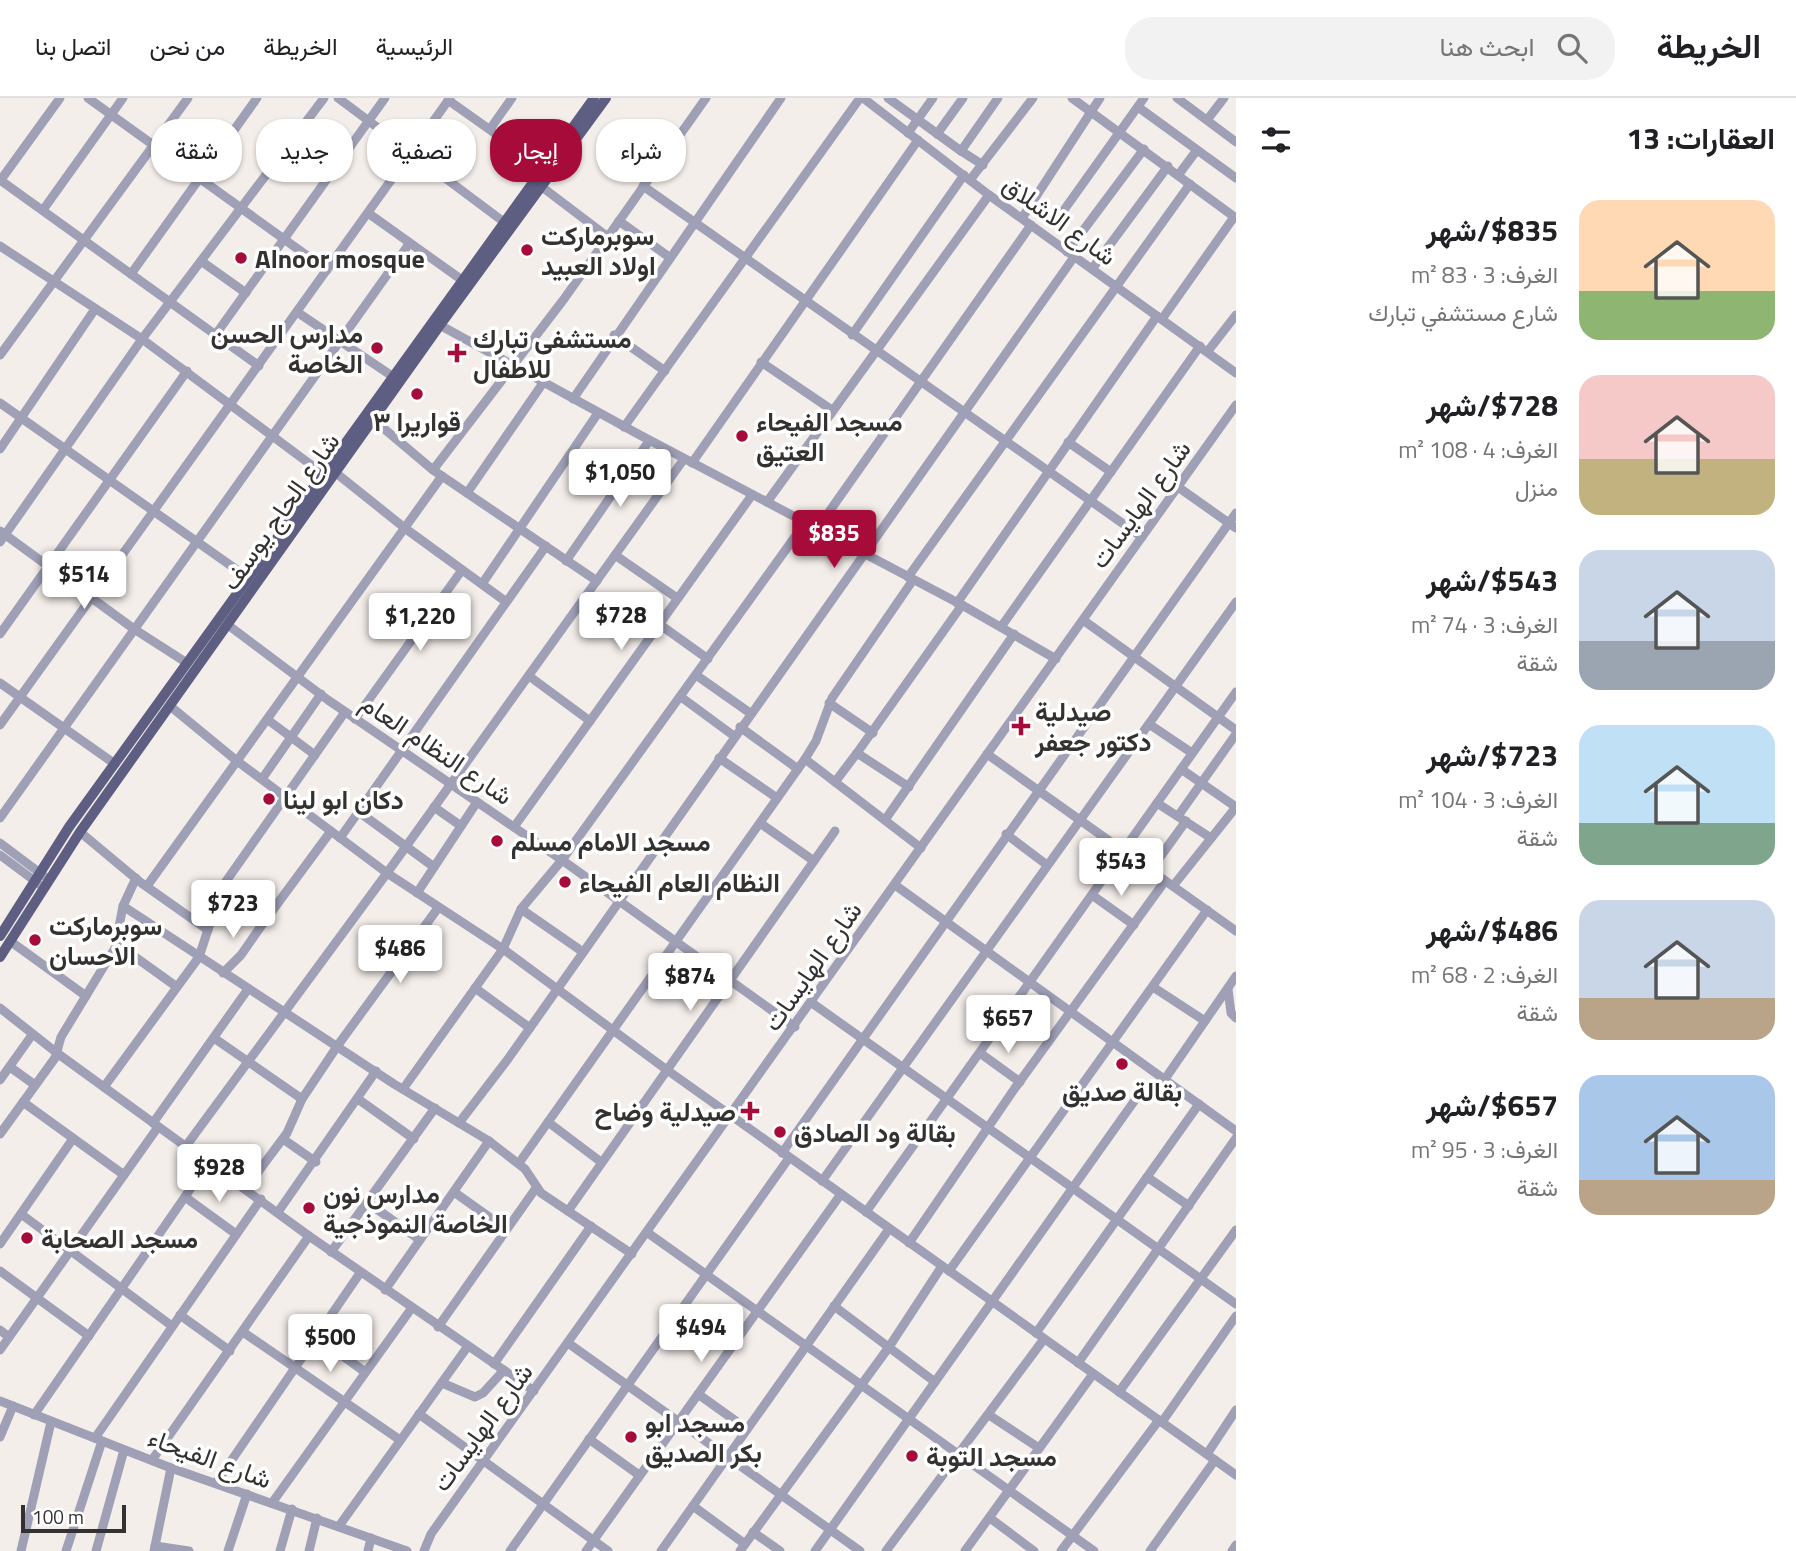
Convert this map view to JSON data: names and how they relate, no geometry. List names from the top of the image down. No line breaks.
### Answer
{"streets":{"main road":["شارع الحاج يوسف"],"street":["شارع الاشلاق","شارع الهايسات","شارع النظام العام","شارع الفيحاء"]},"crossings":[["شارع الهايسات","شارع النظام العام"],["شارع الحاج يوسف","شارع النظام العام"]],"places":{"other":["سوبرماركت اولاد العبيد","Alnoor mosque","مدارس الحسن الخاصة","قواريرا ٣","مسجد الفيحاء العتيق","دكان ابو لينا","مسجد الامام مسلم","النظام العام الفيحاء","سوبرماركت الاحسان","بقالة صديق","بقالة ود الصادق","مدارس نون الخاصة النموذجية","مسجد الصحابة","مسجد ابو بكر الصديق","مسجد التوبة"],"health":["مستشفى تبارك للاطفال","صيدلية دكتور جعفر","صيدلية وضاح"]},"scale_bar":"100 m","page":{"header":"الخريطة","search":"ابحث هنا","nav":["الرئيسية","الخريطة","من نحن","اتصل بنا"],"heading":"العقارات: 13","chip":["شراء","إيجار","تصفية","جديد","شقة"],"list":[{"name":"$835/شهر","note":"الغرف: 3 · 83 m² · شارع مستشفي تبارك"},{"name":"$728/شهر","note":"الغرف: 4 · 108 m² · منزل"},{"name":"$543/شهر","note":"الغرف: 3 · 74 m² · شقة"},{"name":"$723/شهر","note":"الغرف: 3 · 104 m² · شقة"},{"name":"$486/شهر","note":"الغرف: 2 · 68 m² · شقة"},{"name":"$657/شهر","note":"الغرف: 3 · 95 m² · شقة"}],"price":["$1,050","$835","$514","$728","$1,220","$543","$723","$486","$874","$657","$928","$494","$500"],"scale":"100 m"}}
